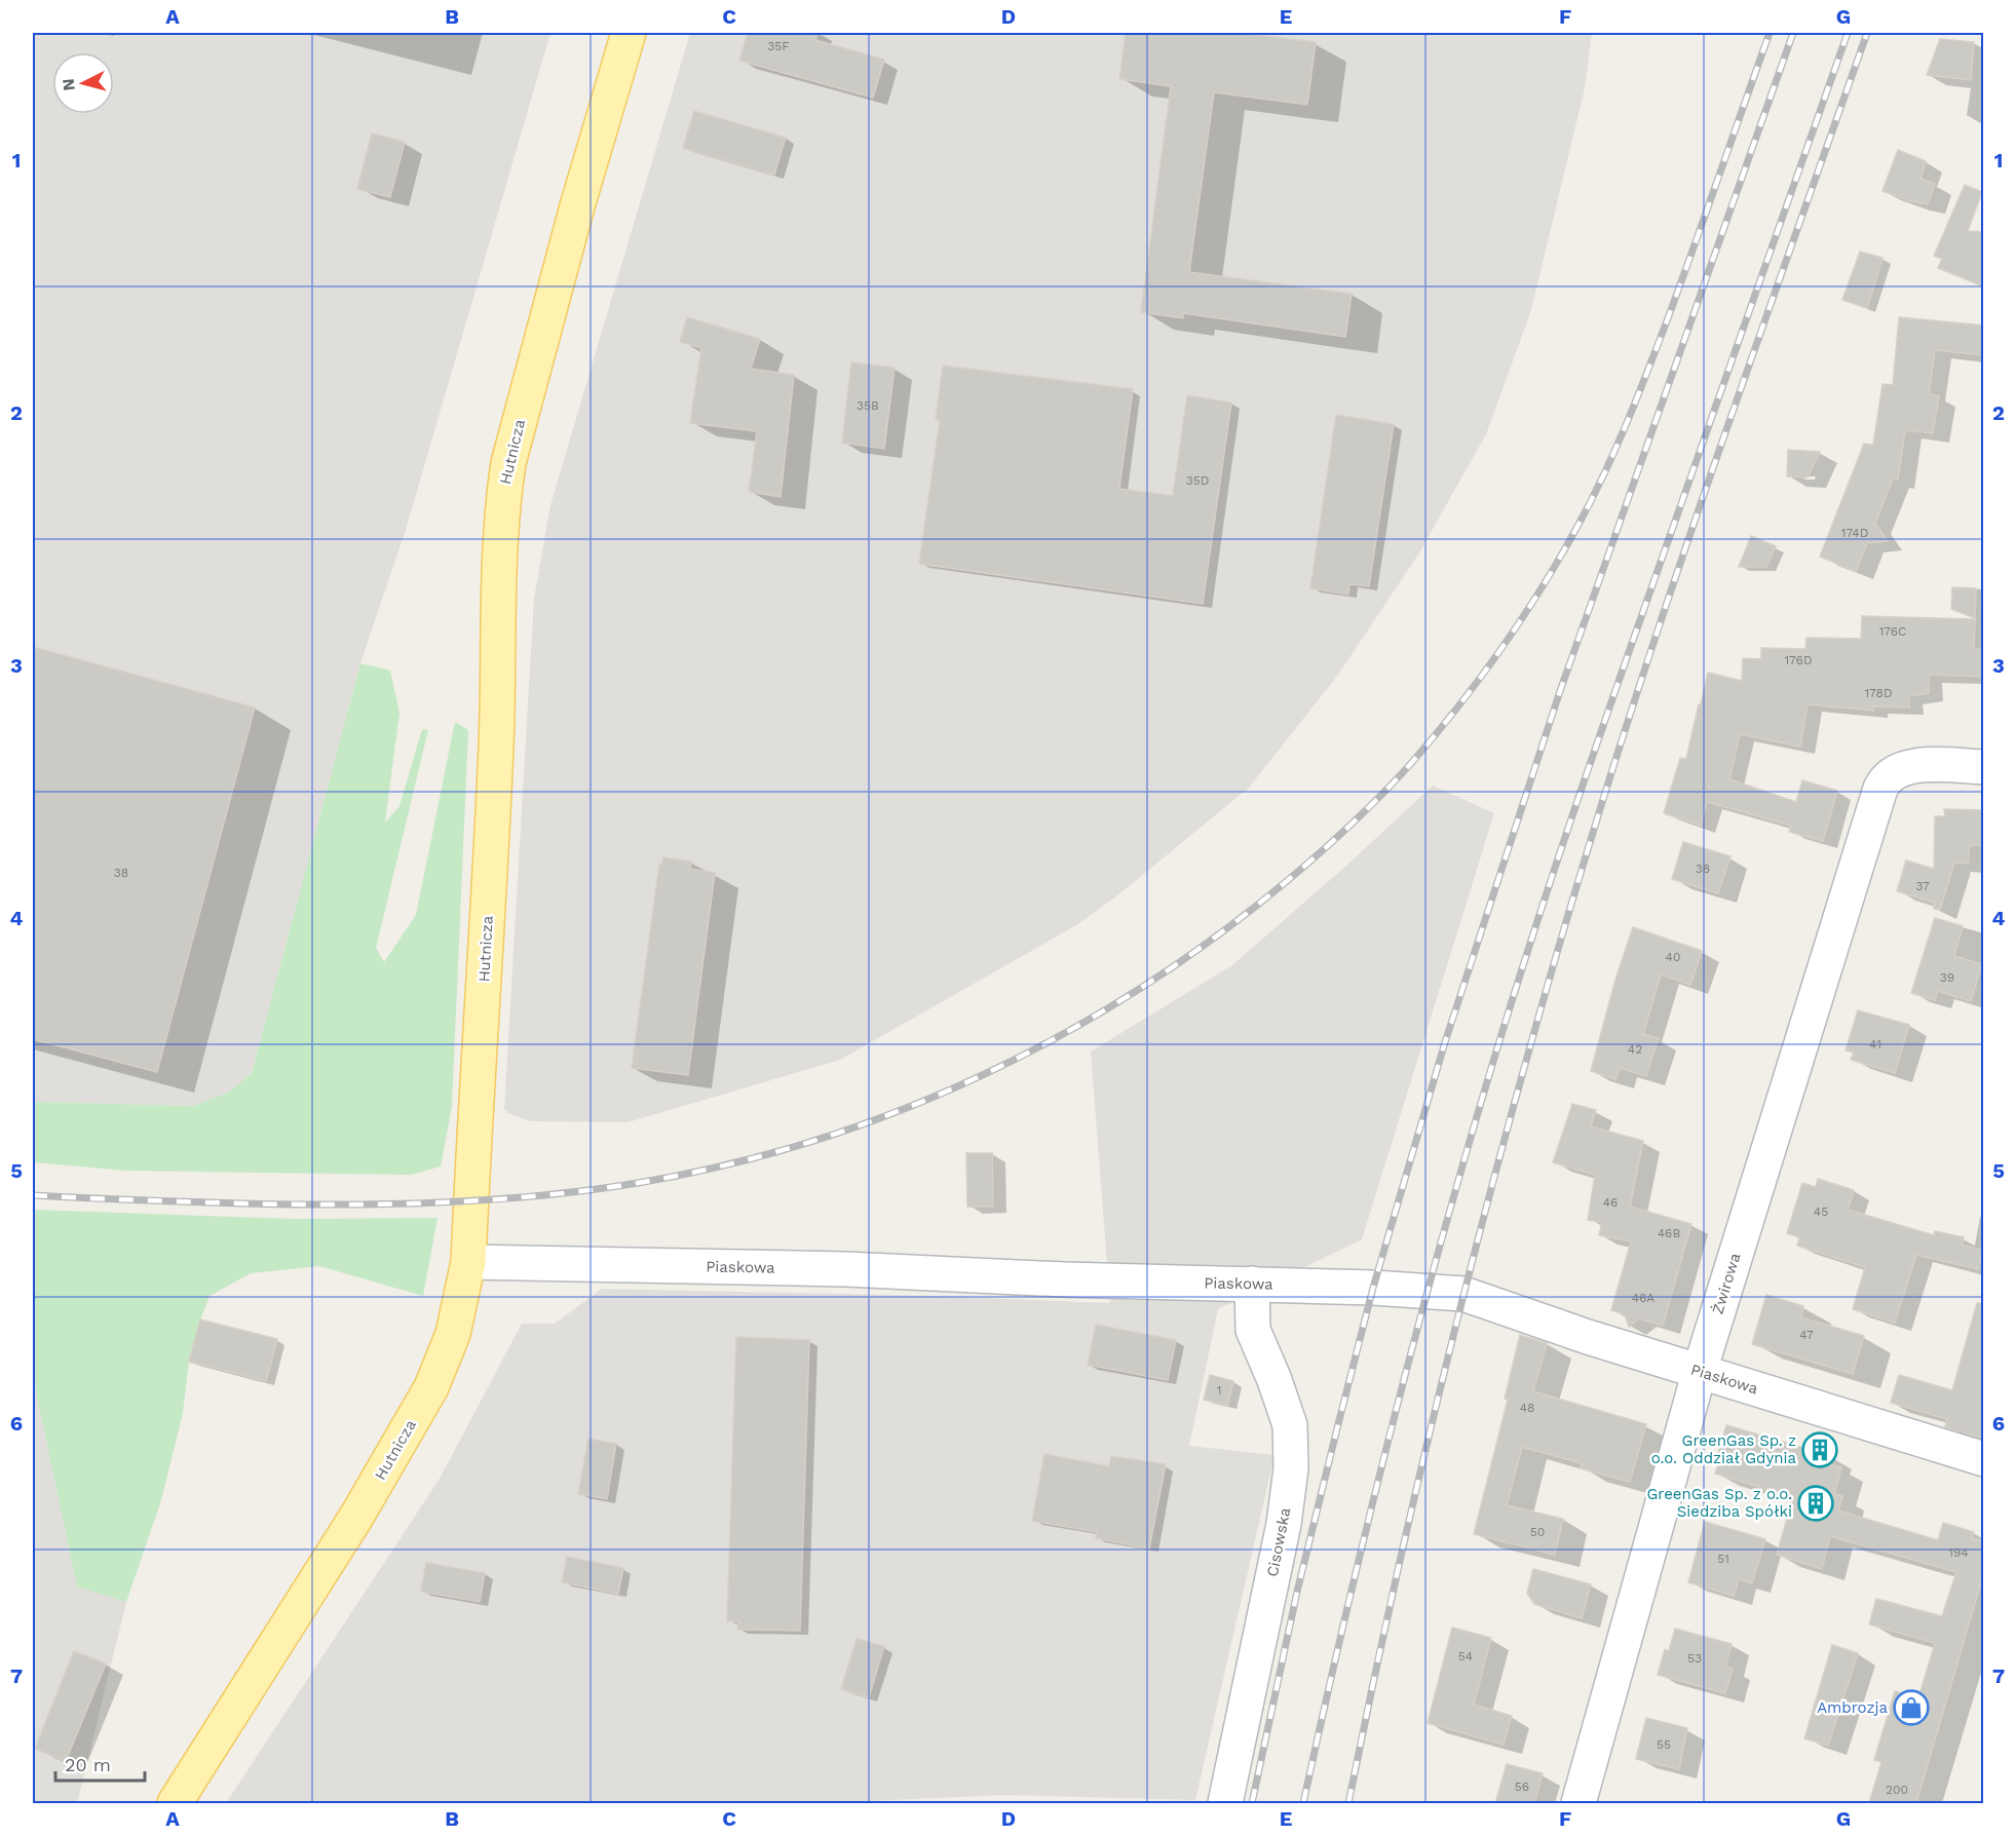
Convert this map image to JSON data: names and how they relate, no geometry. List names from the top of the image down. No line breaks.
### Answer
{"streets":{"main road":["Hutnicza"],"street":["Piaskowa","Żwirowa","Cisowska"]},"crossings":[["Hutnicza","Piaskowa"],["Piaskowa","Żwirowa"],["Piaskowa","Cisowska"]],"places":{"building":["GreenGas Sp. z o.o. Oddział Gdynia","GreenGas Sp. z o.o. Siedziba Spółki"],"shop":["Ambrozja"]},"house_numbers":["35F","35B","35D","174D","176C","176D","178D","38","38","37","40","39","41","42","46","45","46B","46A","47","1","48","50","194","51","54","53","55","56","200"],"scale_bar":"20 m","north":"left","grid":{"columns":["A","B","C","D","E","F","G"],"rows":["1","2","3","4","5","6","7"]}}
